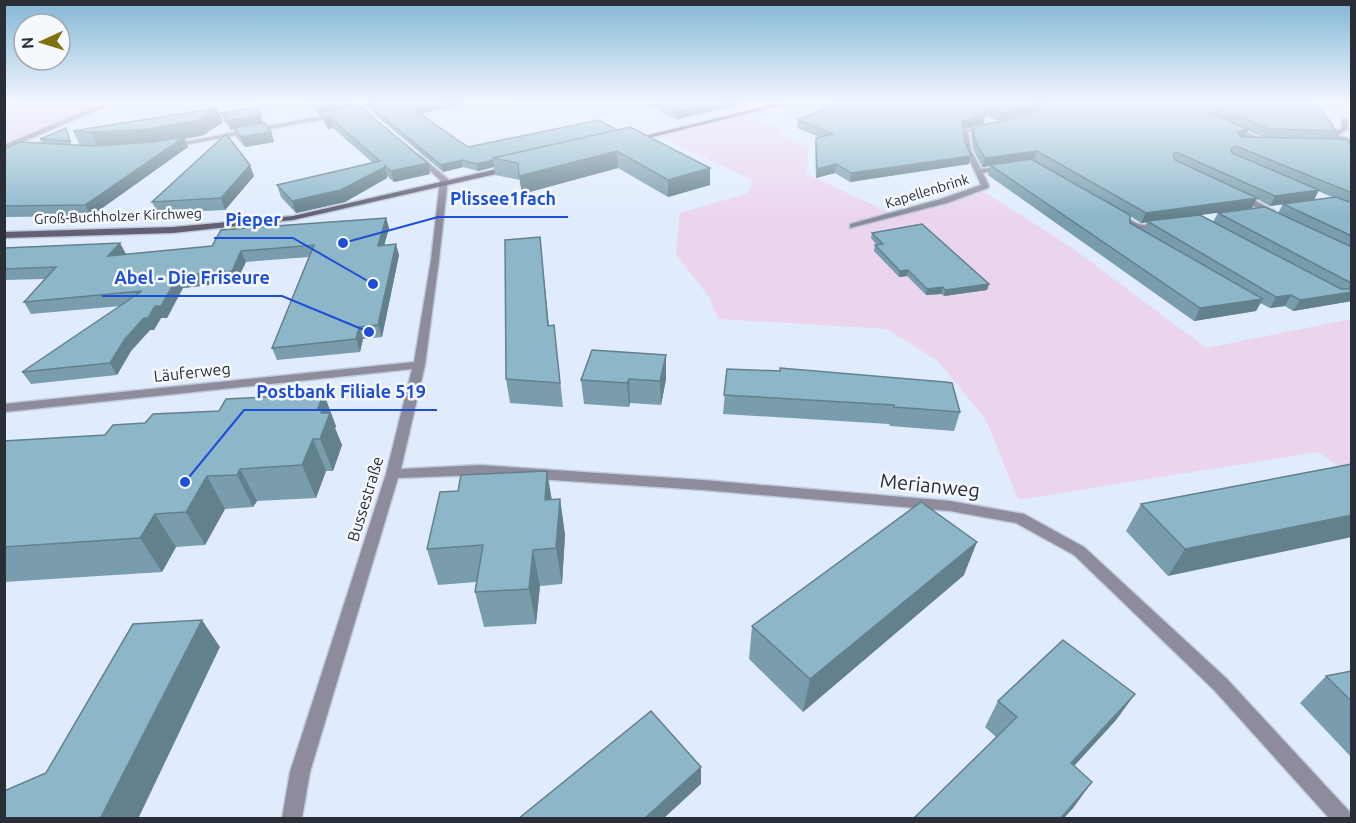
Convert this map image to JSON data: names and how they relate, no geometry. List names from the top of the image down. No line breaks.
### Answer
{"streets":{"street":["Kapellenbrink","Groß-Buchholzer Kirchweg","Läuferweg","Merianweg","Bussestraße"]},"crossings":[["Groß-Buchholzer Kirchweg","Bussestraße"],["Läuferweg","Bussestraße"],["Merianweg","Bussestraße"]],"places":["Plissee1fach","Pieper","Abel - Die Friseure","Postbank Filiale 519"],"north":"left"}
